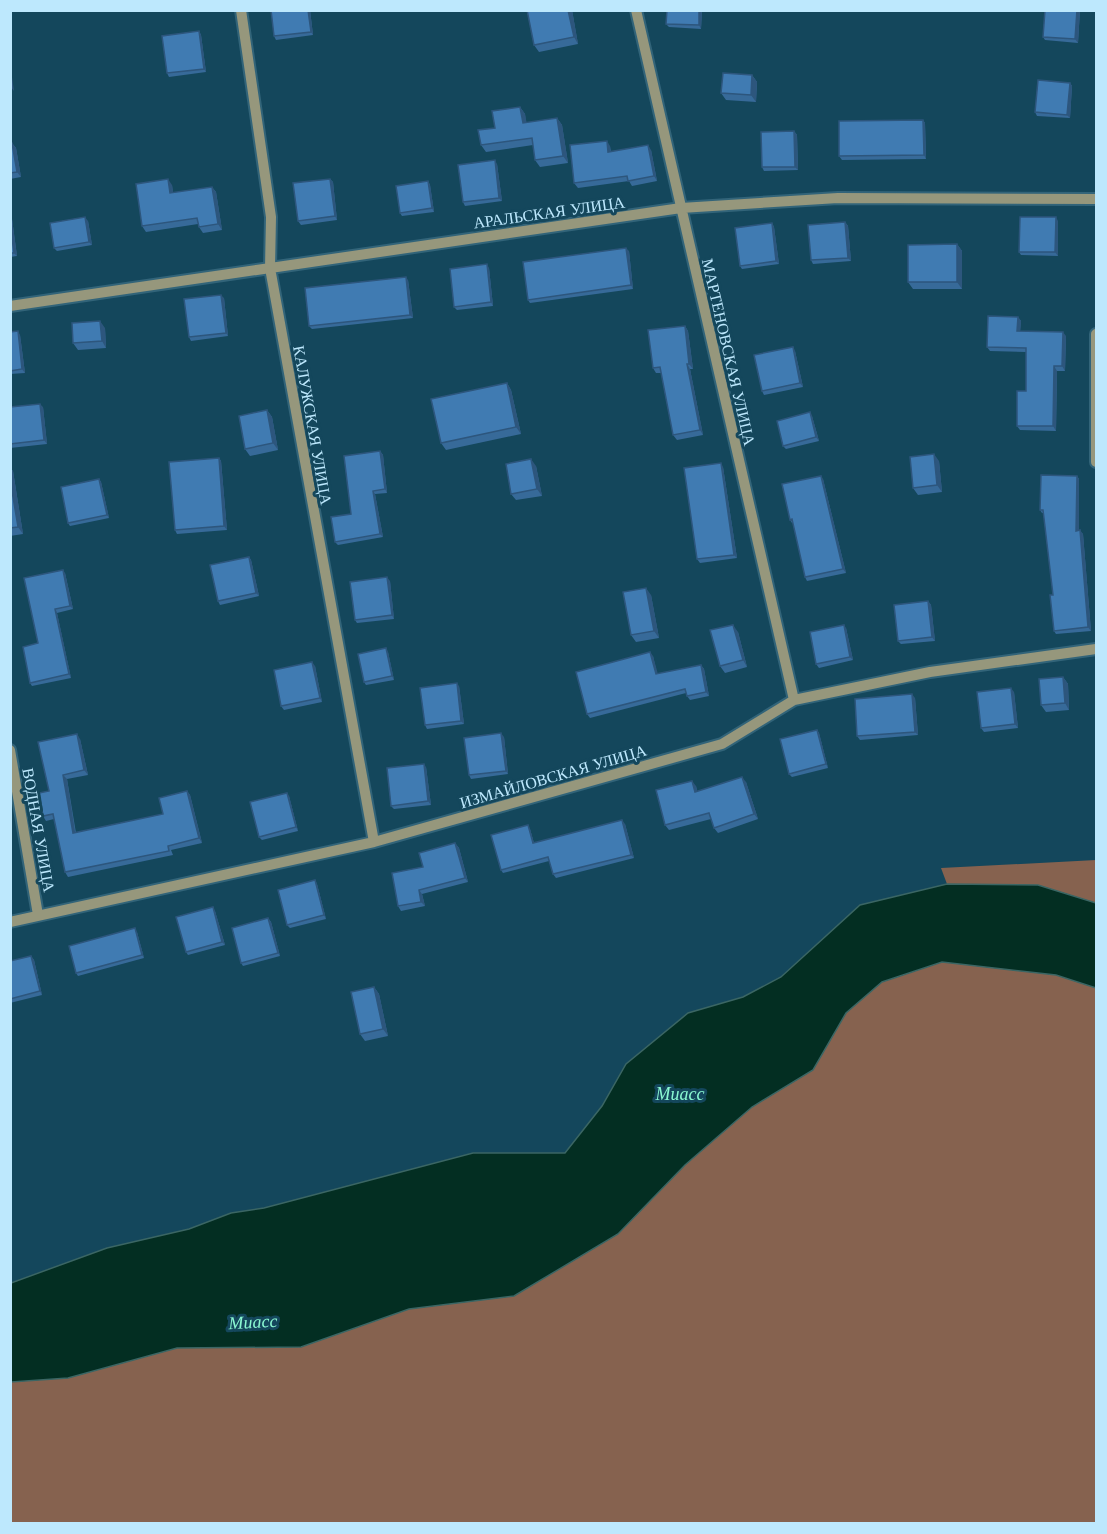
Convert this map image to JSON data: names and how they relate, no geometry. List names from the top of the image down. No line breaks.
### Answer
{"streets":{"street":["АРАЛЬСКАЯ УЛИЦА","МАРТЕНОВСКАЯ УЛИЦА","КАЛУЖСКАЯ УЛИЦА","ИЗМАЙЛОВСКАЯ УЛИЦА","ВОДНАЯ УЛИЦА"]},"crossings":[["АРАЛЬСКАЯ УЛИЦА","МАРТЕНОВСКАЯ УЛИЦА"],["АРАЛЬСКАЯ УЛИЦА","КАЛУЖСКАЯ УЛИЦА"],["МАРТЕНОВСКАЯ УЛИЦА","ИЗМАЙЛОВСКАЯ УЛИЦА"],["КАЛУЖСКАЯ УЛИЦА","ИЗМАЙЛОВСКАЯ УЛИЦА"],["ИЗМАЙЛОВСКАЯ УЛИЦА","ВОДНАЯ УЛИЦА"]],"water":["Миасс"]}
